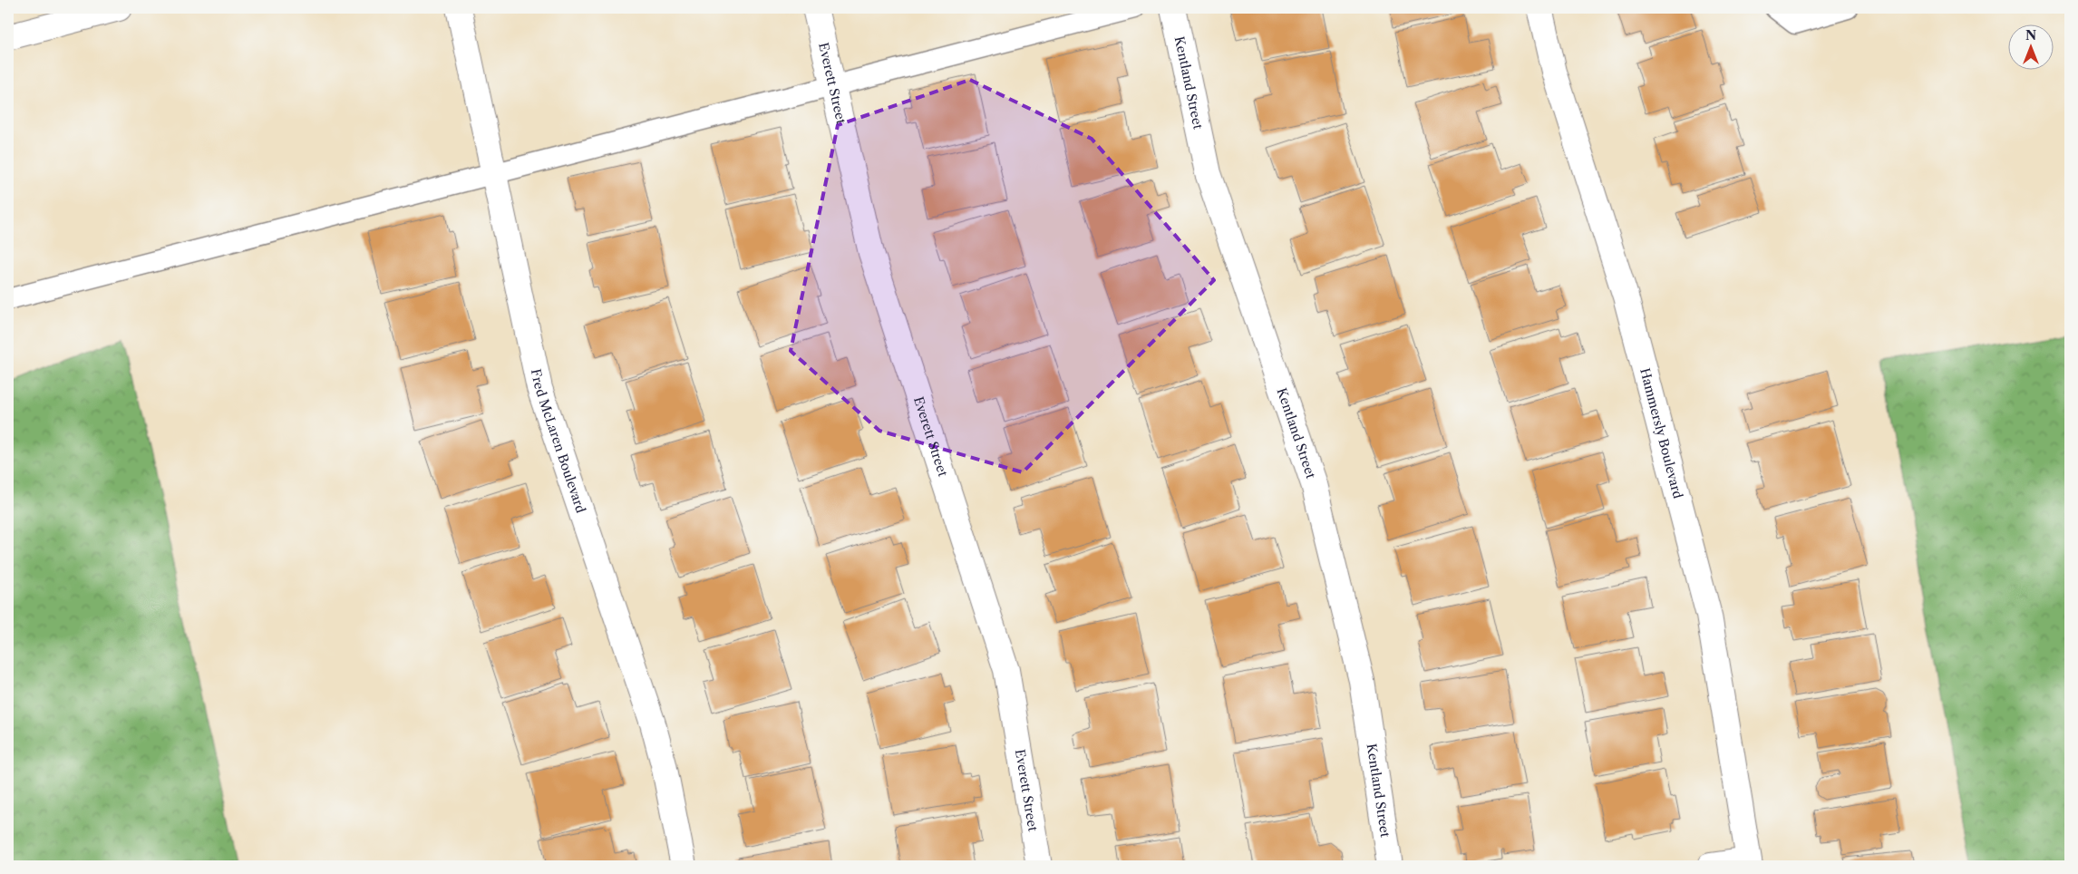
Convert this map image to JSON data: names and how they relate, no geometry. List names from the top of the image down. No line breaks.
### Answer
{"streets":{"street":["Kentland Street","Everett Street","Hammersly Boulevard","Fred McLaren Boulevard"]},"north":"top"}
